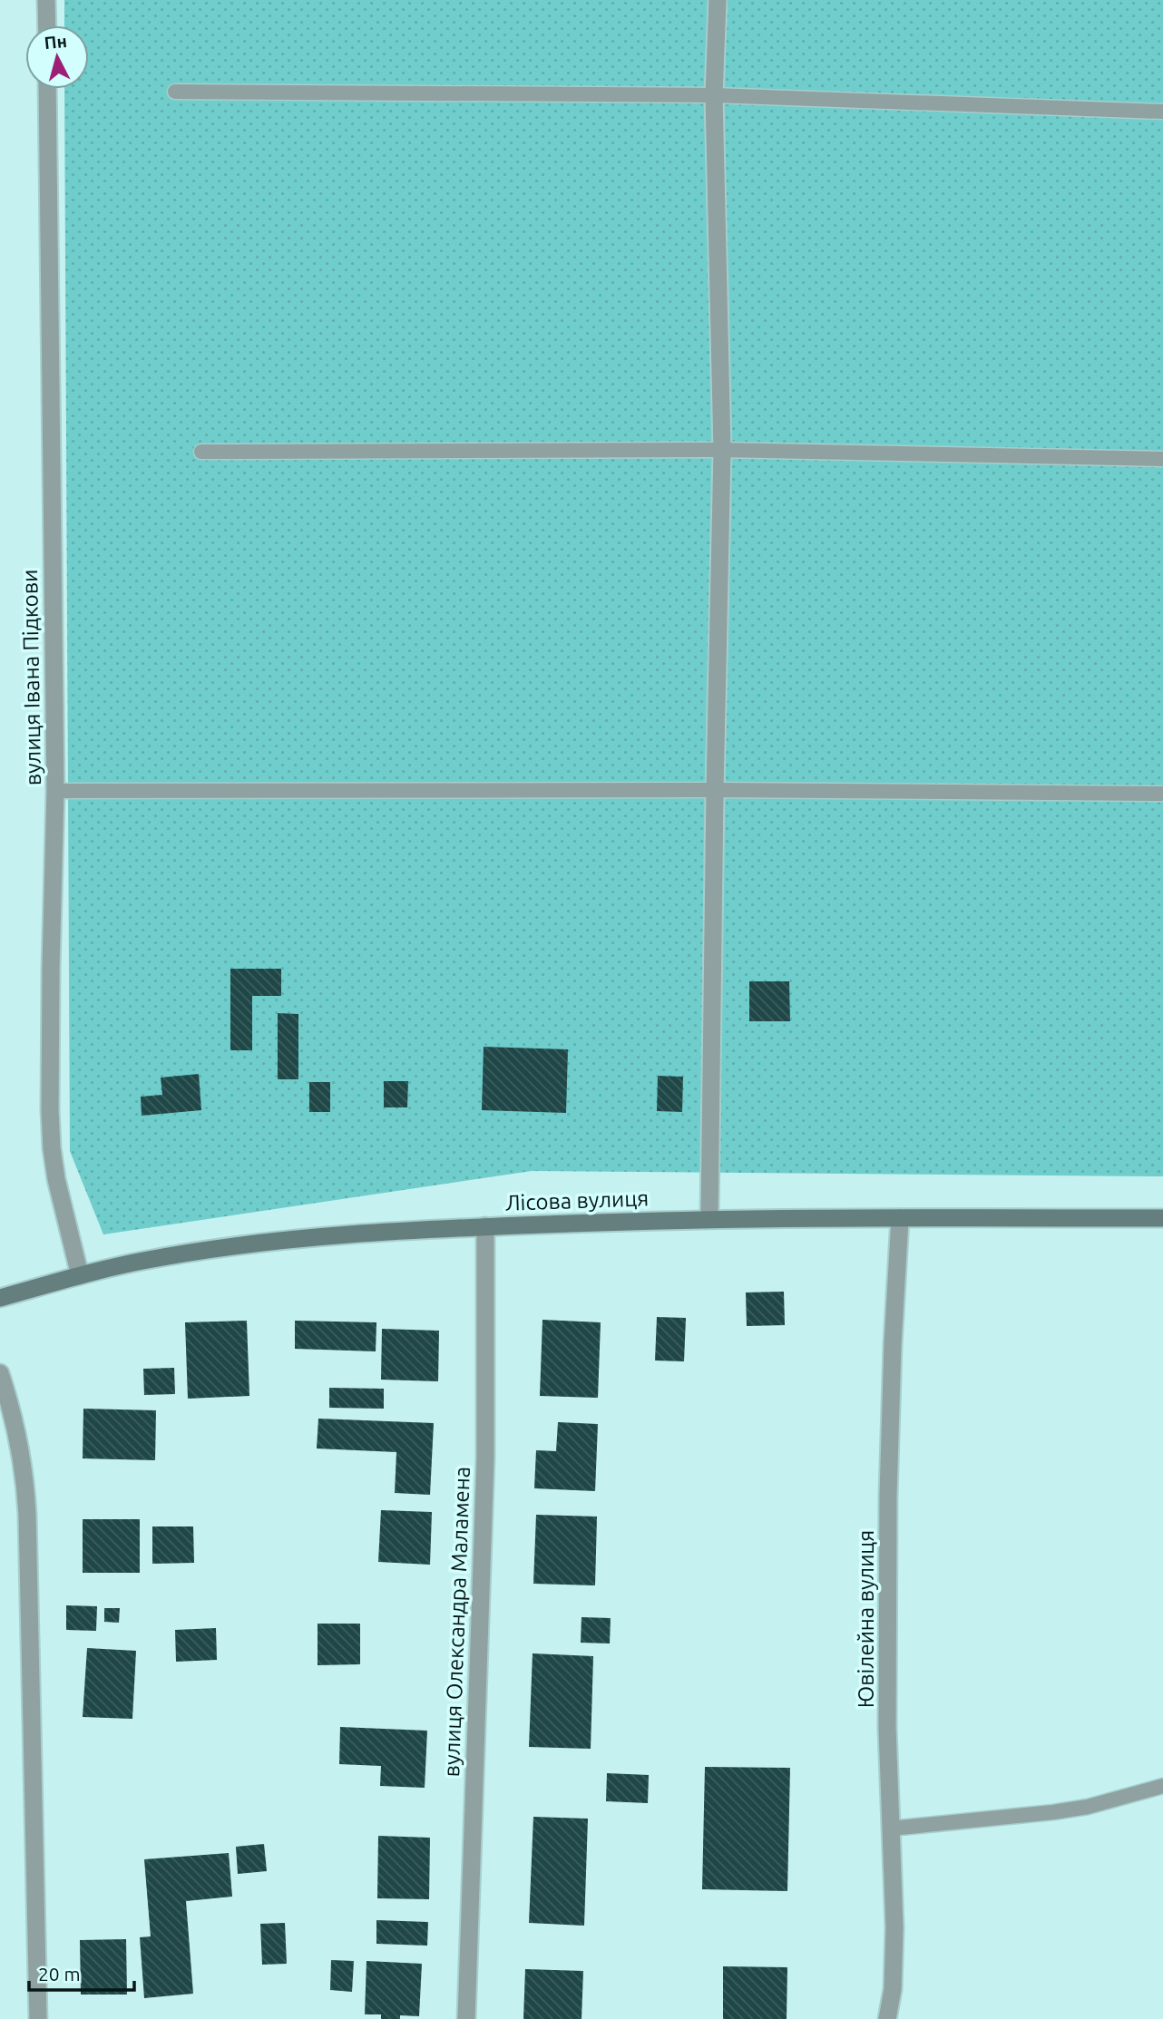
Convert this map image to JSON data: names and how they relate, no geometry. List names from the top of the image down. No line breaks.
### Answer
{"streets":{"main road":["Лісова вулиця"],"street":["вулиця Івана Підкови","Ювілейна вулиця","вулиця Олександра Маламена"]},"crossings":[["вулиця Івана Підкови","Лісова вулиця"],["Лісова вулиця","Ювілейна вулиця"],["Лісова вулиця","вулиця Олександра Маламена"]],"scale_bar":"20 m","north":"top"}
